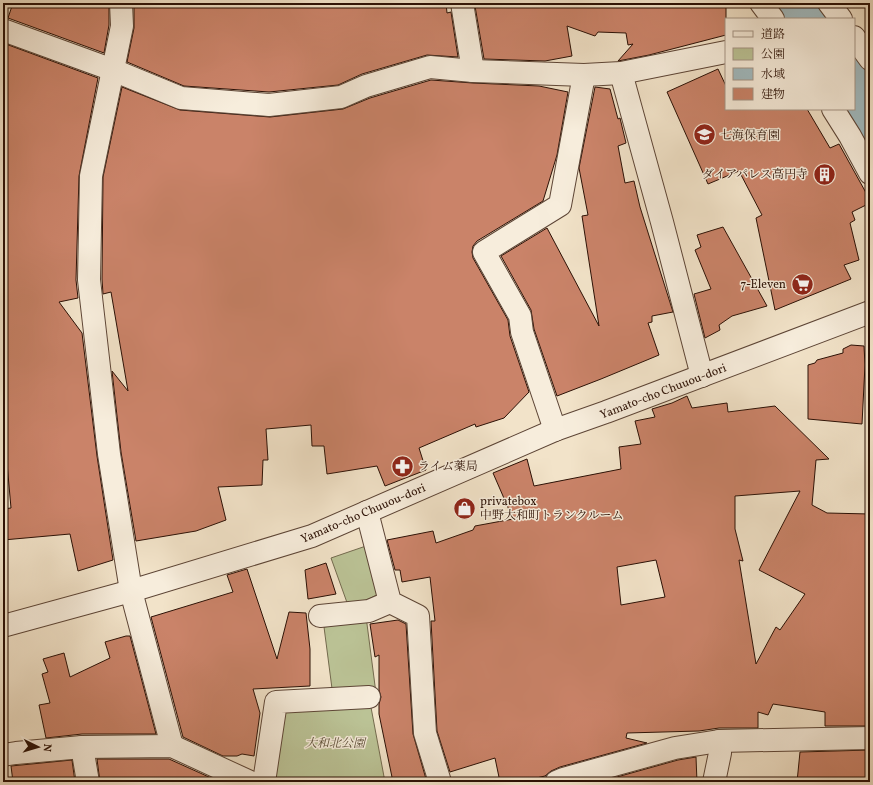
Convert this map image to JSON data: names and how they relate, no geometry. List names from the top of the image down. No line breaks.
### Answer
{"streets":{"street":["Yamato-cho Chuuou-dori"]},"parks":["大和北公園"],"places":{"school or university":["七海保育園"],"building":["ダイアパレス高円寺"],"supermarket":["7-Eleven"],"pharmacy":["ライム薬局"],"shop":["privatebox 中野大和町トランクルーム"]},"legend":["道路","公園","水域","建物"],"north":"right"}
